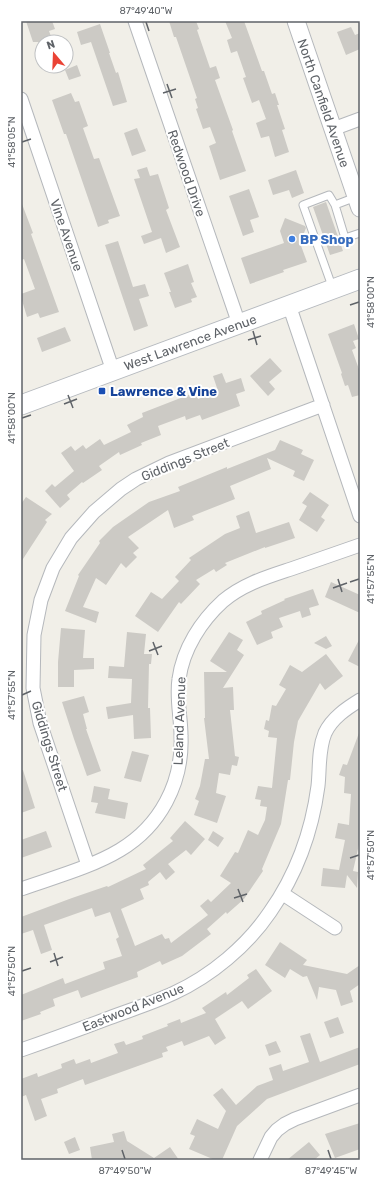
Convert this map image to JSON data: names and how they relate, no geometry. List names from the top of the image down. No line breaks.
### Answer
{"streets":{"main road":["West Lawrence Avenue"],"street":["North Canfield Avenue","Redwood Drive","Vine Avenue","Giddings Street","Leland Avenue","Eastwood Avenue"]},"crossings":[["Redwood Drive","West Lawrence Avenue"],["Vine Avenue","West Lawrence Avenue"],["Giddings Street","Leland Avenue"]],"places":{"other":["BP Shop"],"transit":["Lawrence & Vine"]},"north":"top","coordinates":["87°49'40\"W","41°58'05\"N","41°58'00\"N","41°57'55\"N","41°57'50\"N","87°49'50\"W","87°49'45\"W"]}
